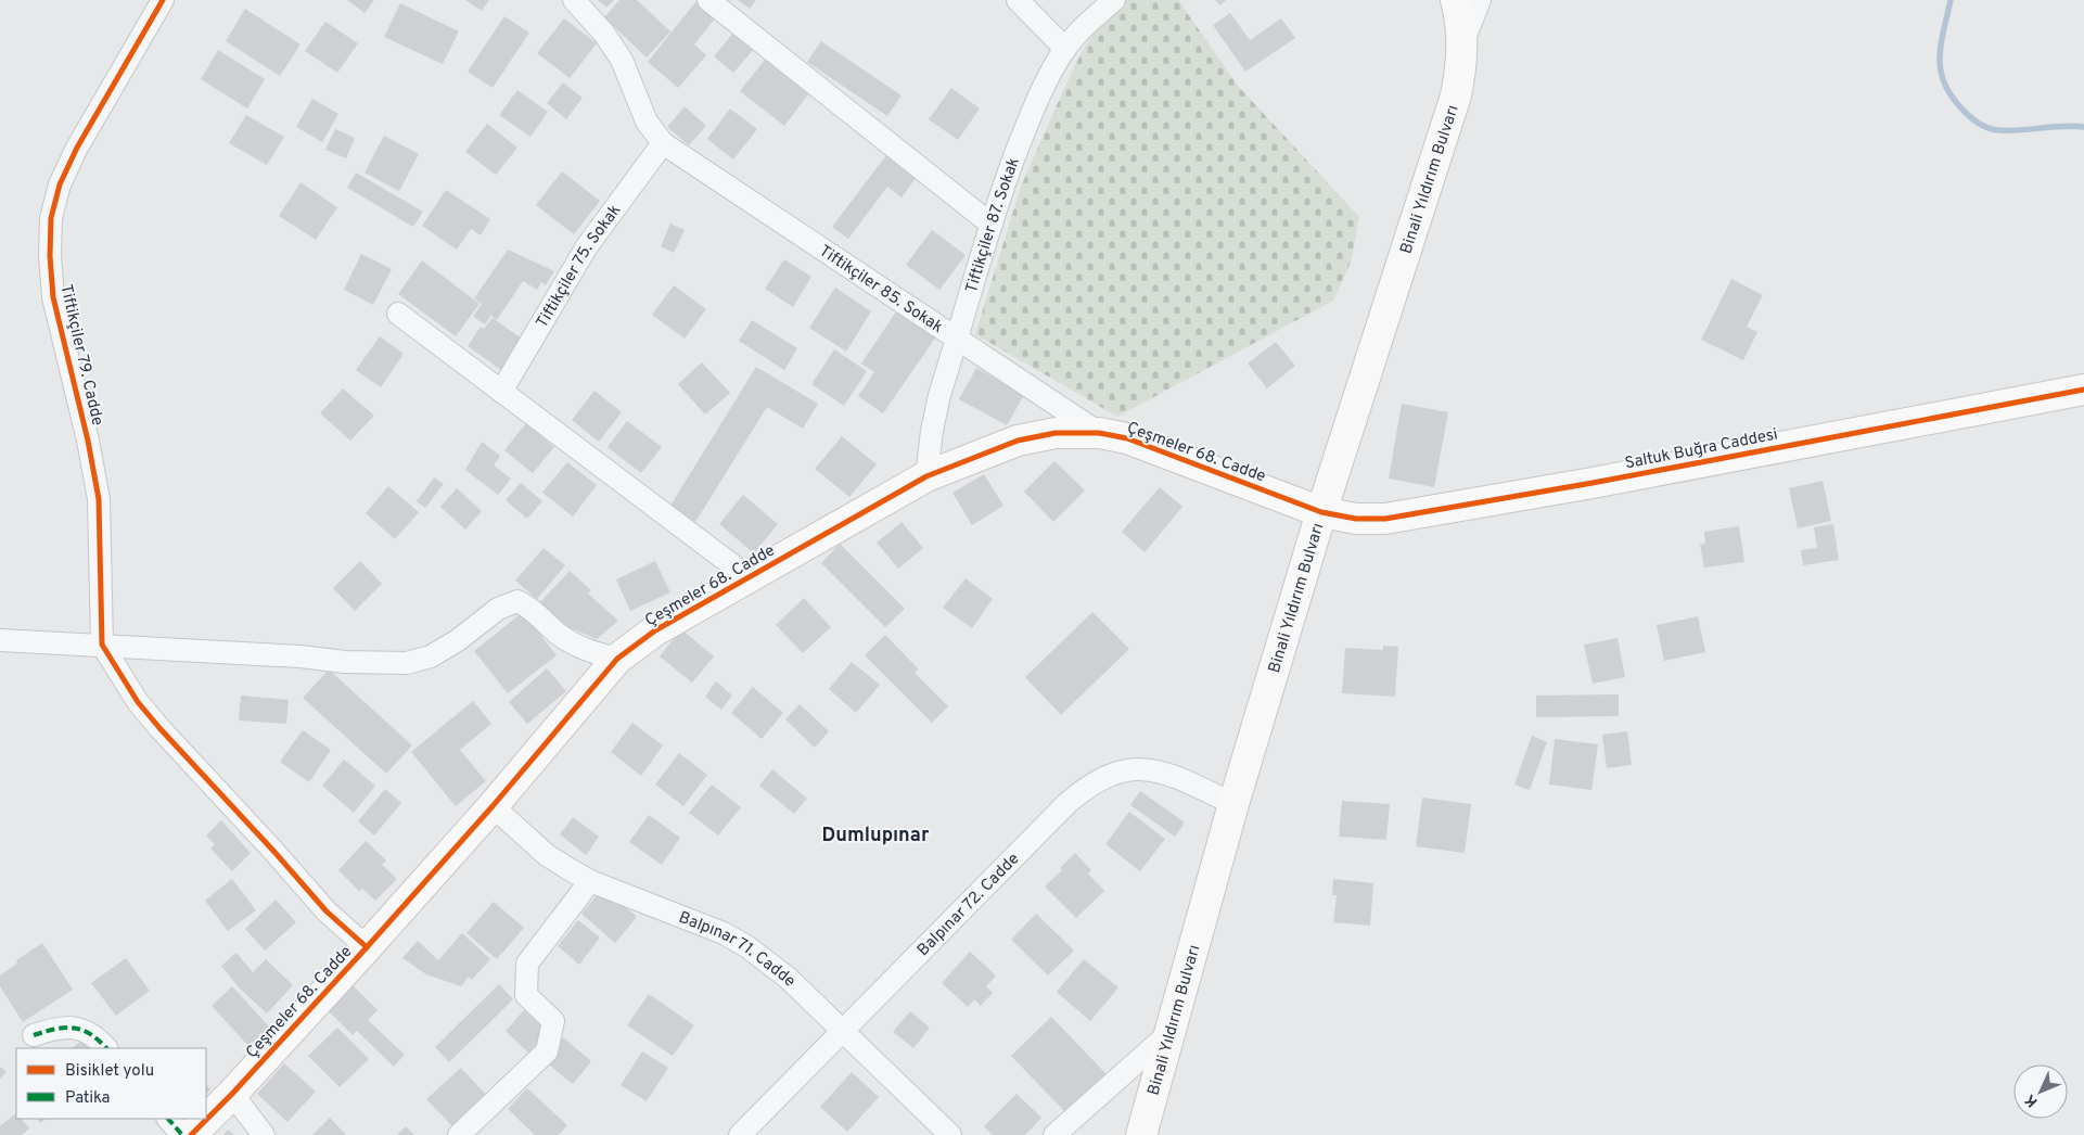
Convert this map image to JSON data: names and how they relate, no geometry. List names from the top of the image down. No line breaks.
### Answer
{"streets":{"street":["Binali Yıldırım Bulvarı","Tiftikçiler 87. Sokak","Tiftikçiler 75. Sokak","Tiftikçiler 85. Sokak","Tiftikçiler 79. Cadde","Saltuk Buğra Caddesi","Çeşmeler 68. Cadde","Balpınar 72. Cadde","Balpınar 71. Cadde"]},"crossings":[["Binali Yıldırım Bulvarı","Saltuk Buğra Caddesi"],["Binali Yıldırım Bulvarı","Çeşmeler 68. Cadde"],["Binali Yıldırım Bulvarı","Balpınar 72. Cadde"],["Tiftikçiler 87. Sokak","Tiftikçiler 85. Sokak"],["Tiftikçiler 87. Sokak","Çeşmeler 68. Cadde"],["Tiftikçiler 75. Sokak","Tiftikçiler 85. Sokak"],["Tiftikçiler 85. Sokak","Çeşmeler 68. Cadde"],["Saltuk Buğra Caddesi","Çeşmeler 68. Cadde"],["Çeşmeler 68. Cadde","Balpınar 71. Cadde"],["Balpınar 72. Cadde","Balpınar 71. Cadde"]],"districts":["Dumlupınar"],"legend":["Bisiklet yolu","Patika"],"north":"bottom left"}
